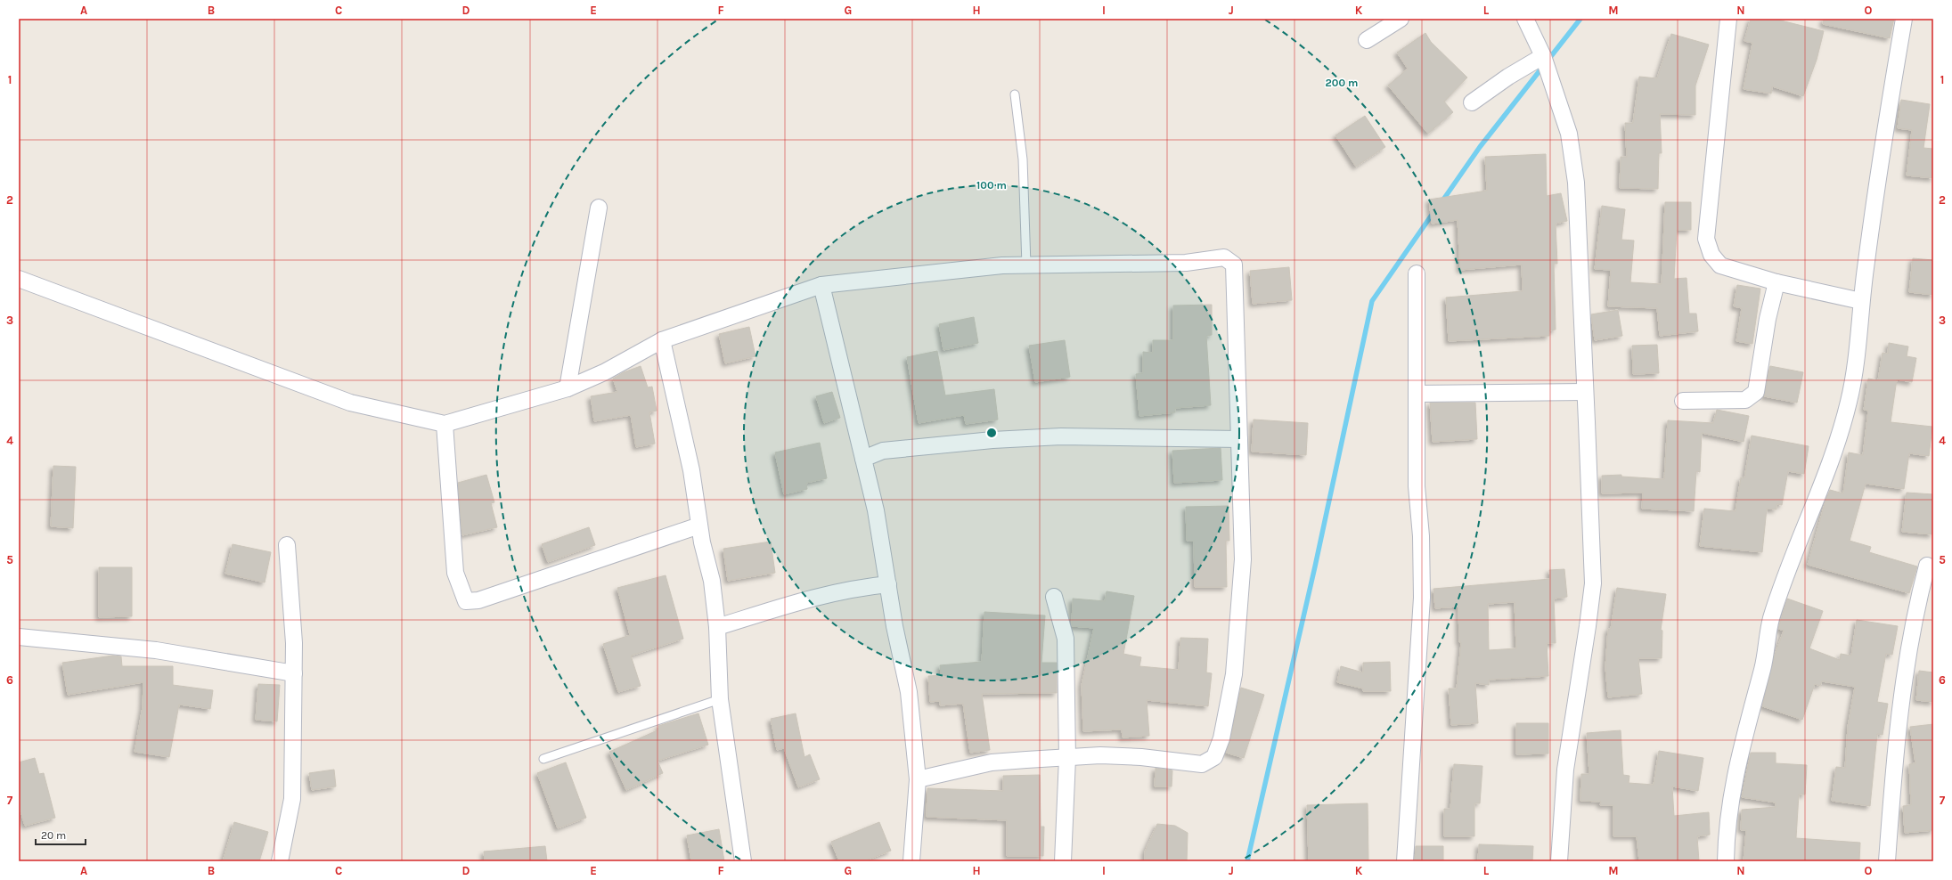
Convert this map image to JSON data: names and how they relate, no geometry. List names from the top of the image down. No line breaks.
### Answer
{"scale_bar":"20 m","grid":{"columns":["A","B","C","D","E","F","G","H","I","J","K","L","M","N","O"],"rows":["1","2","3","4","5","6","7"]},"rings":["200 m","100 m"]}
